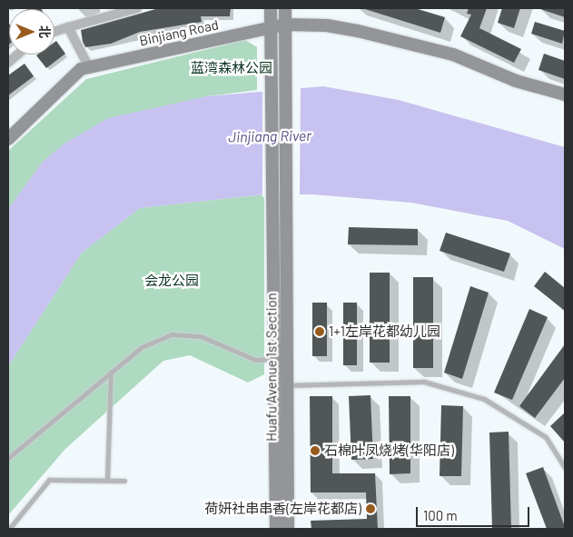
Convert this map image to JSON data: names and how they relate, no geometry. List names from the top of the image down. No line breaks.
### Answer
{"streets":{"main road":["Binjiang Road","Huafu Avenue 1st Section"]},"crossings":[["Binjiang Road","Huafu Avenue 1st Section"]],"water":["Jinjiang River"],"parks":["蓝湾森林公园","会龙公园"],"places":["1+1左岸花都幼儿园","石棉叶凤烧烤(华阳店)","荷妍社串串香(左岸花都店)"],"scale_bar":"100 m","north":"right"}
